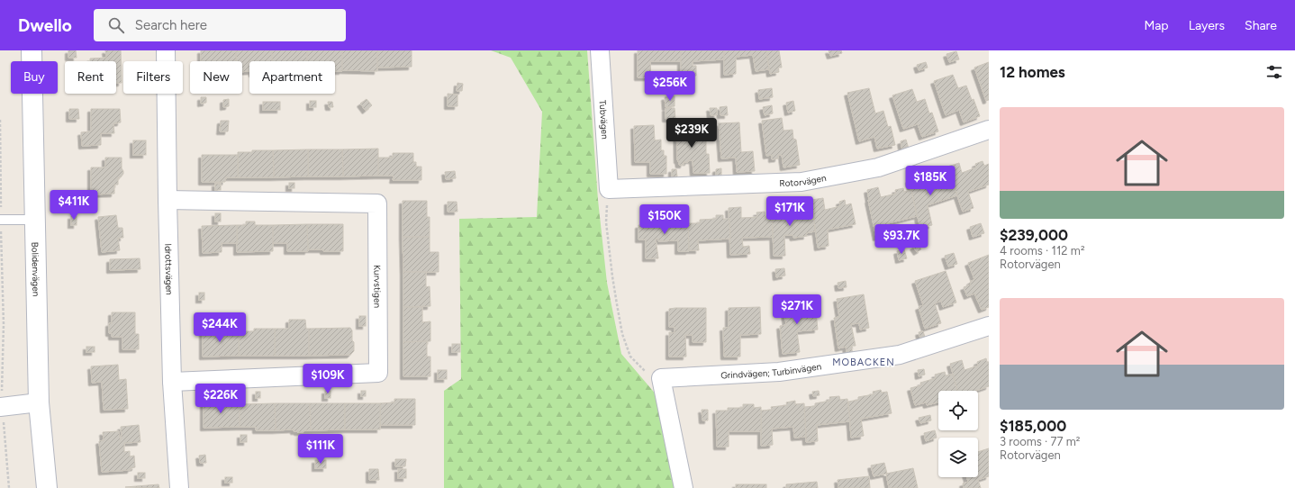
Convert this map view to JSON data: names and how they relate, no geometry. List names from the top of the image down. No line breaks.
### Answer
{"streets":{"main road":["Bolidenvägen"],"street":["Tubvägen","Rotorvägen","Idrottsvägen","Kurvstigen","Grindvägen; Turbinvägen"]},"crossings":[["Tubvägen","Rotorvägen"],["Idrottsvägen","Kurvstigen"]],"districts":["MOBACKEN"],"page":{"header":"Dwello","search":"Search here","nav":["Map","Layers","Share"],"heading":"12 homes","chip":["Buy","Rent","Filters","New","Apartment"],"price":["$256K","$239K","$185K","$411K","$171K","$150K","$93.7K","$271K","$244K","$109K","$226K","$111K"],"list":[{"name":"$239,000","note":"4 rooms · 112 m² · Rotorvägen"},{"name":"$185,000","note":"3 rooms · 77 m² · Rotorvägen"}]}}
